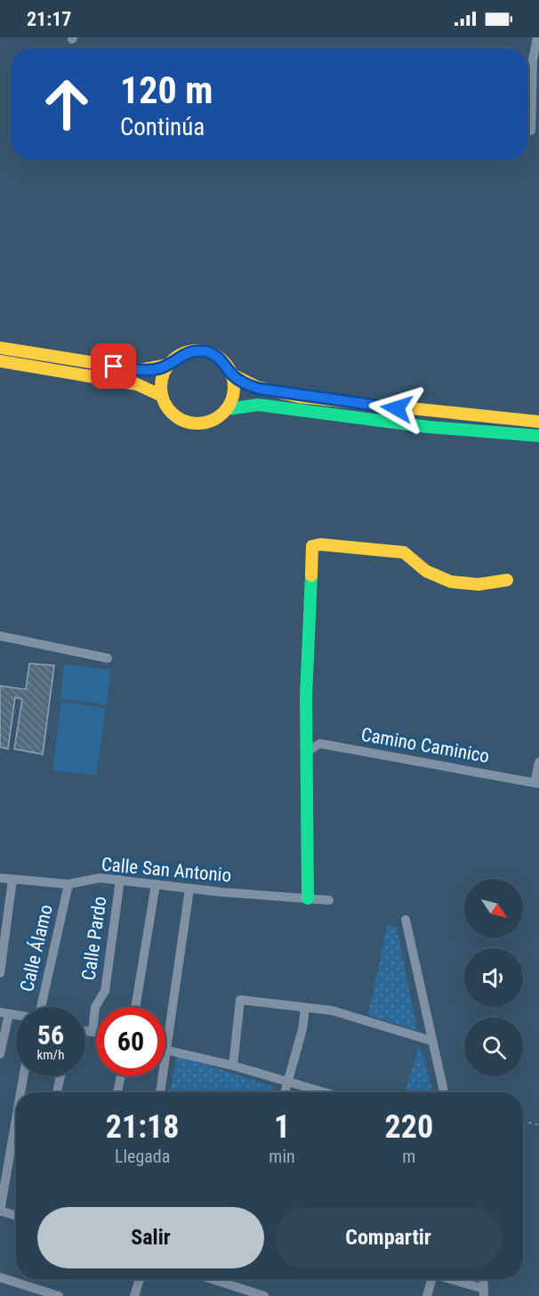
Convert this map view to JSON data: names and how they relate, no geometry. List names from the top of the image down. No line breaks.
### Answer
{"streets":{"street":["Camino Caminico","Calle San Antonio","Calle Pardo","Calle Álamo"]},"crossings":[["Calle San Antonio","Calle Pardo"],["Calle San Antonio","Calle Álamo"]],"north":"bottom right","page":{"status":"21:17","turn":["120 m","Continúa"],"speed":"56 km/h","limit":"60","eta":["21:18","Llegada","1","min","220","m"],"buttons":["Salir","Compartir"]}}
